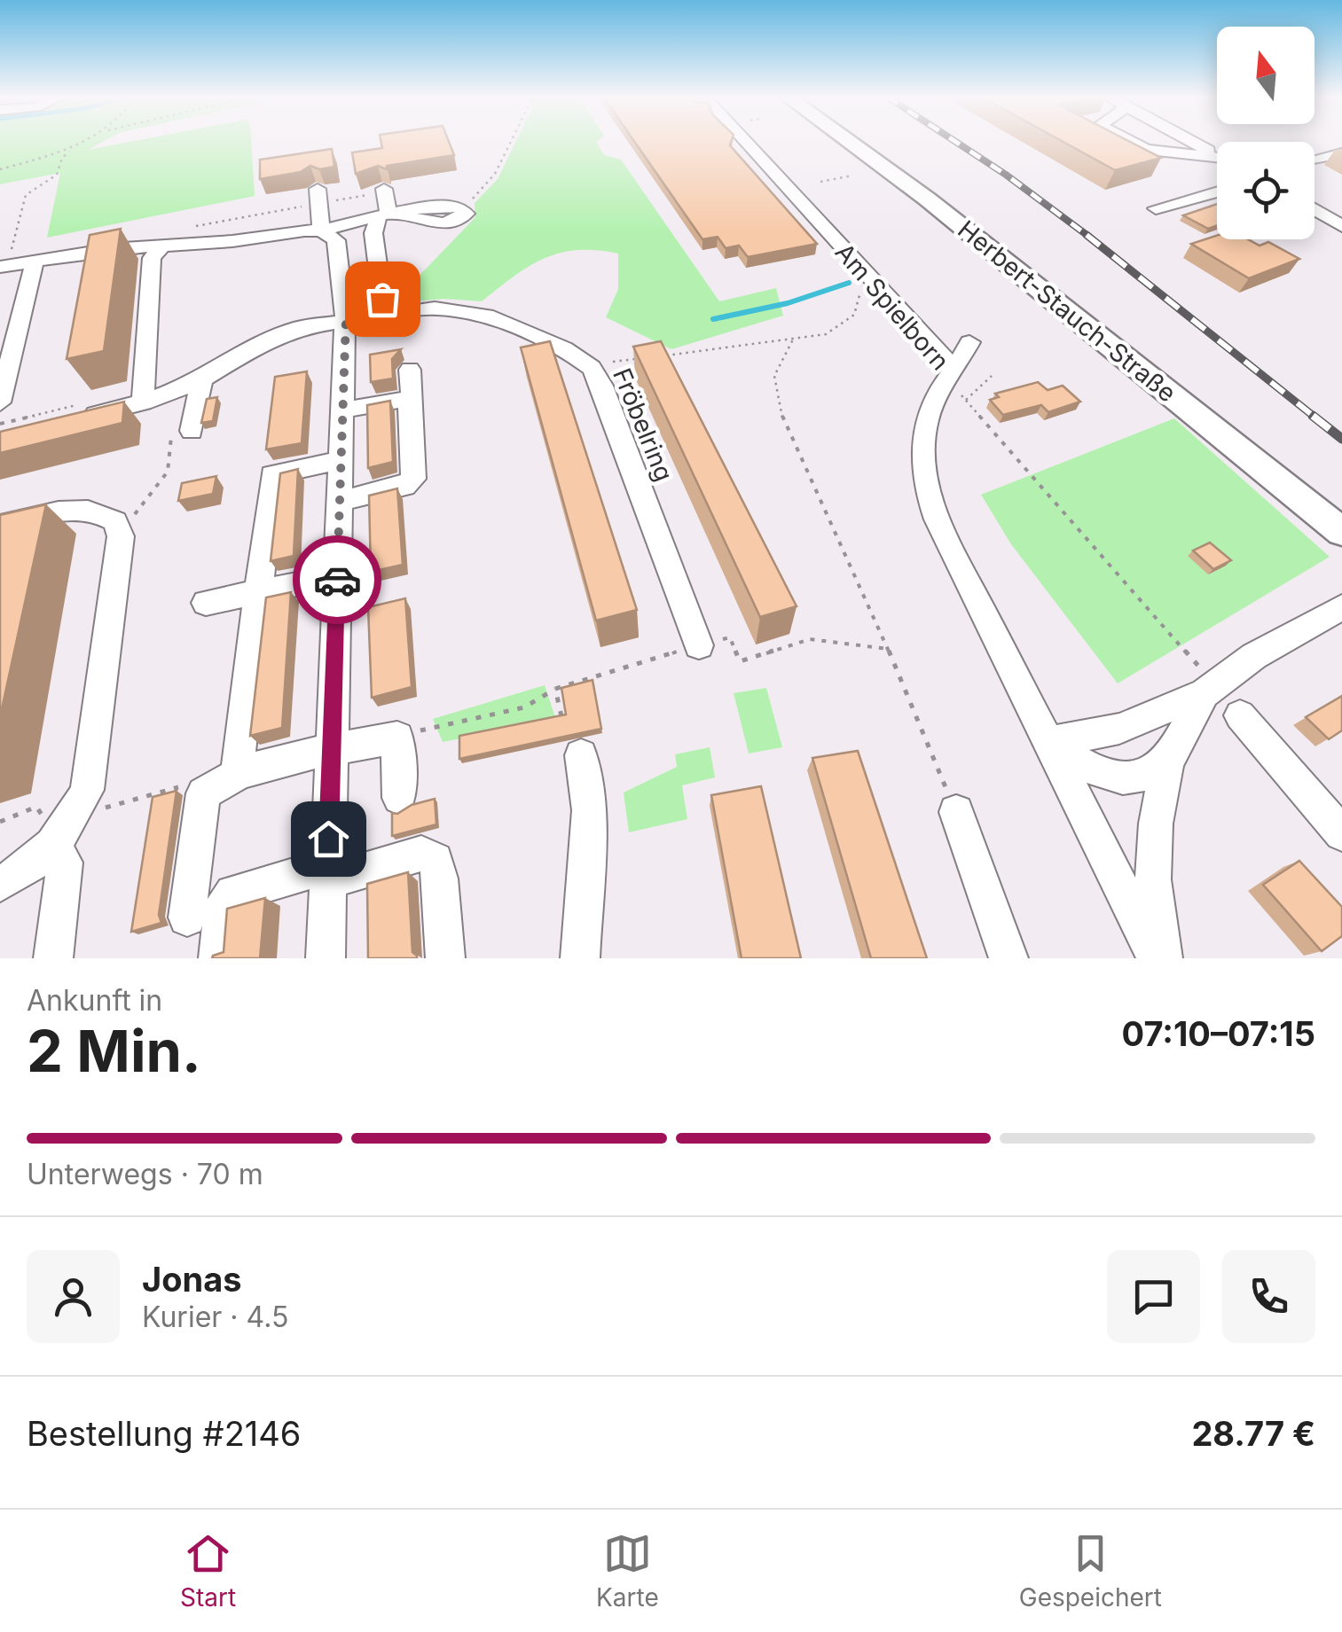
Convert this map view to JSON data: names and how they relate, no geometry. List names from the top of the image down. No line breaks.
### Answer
{"streets":{"main road":["Herbert-Stauch-Straße"],"street":["Am Spielborn","Fröbelring"]},"north":"top","page":{"heading":["2 Min.","Ankunft in","07:10–07:15"],"panel":["Jonas","Kurier · 4.5","Bestellung #2146","28.77 €"],"bar":"Unterwegs · 70 m","tabs":["Start","Karte","Gespeichert"]}}
